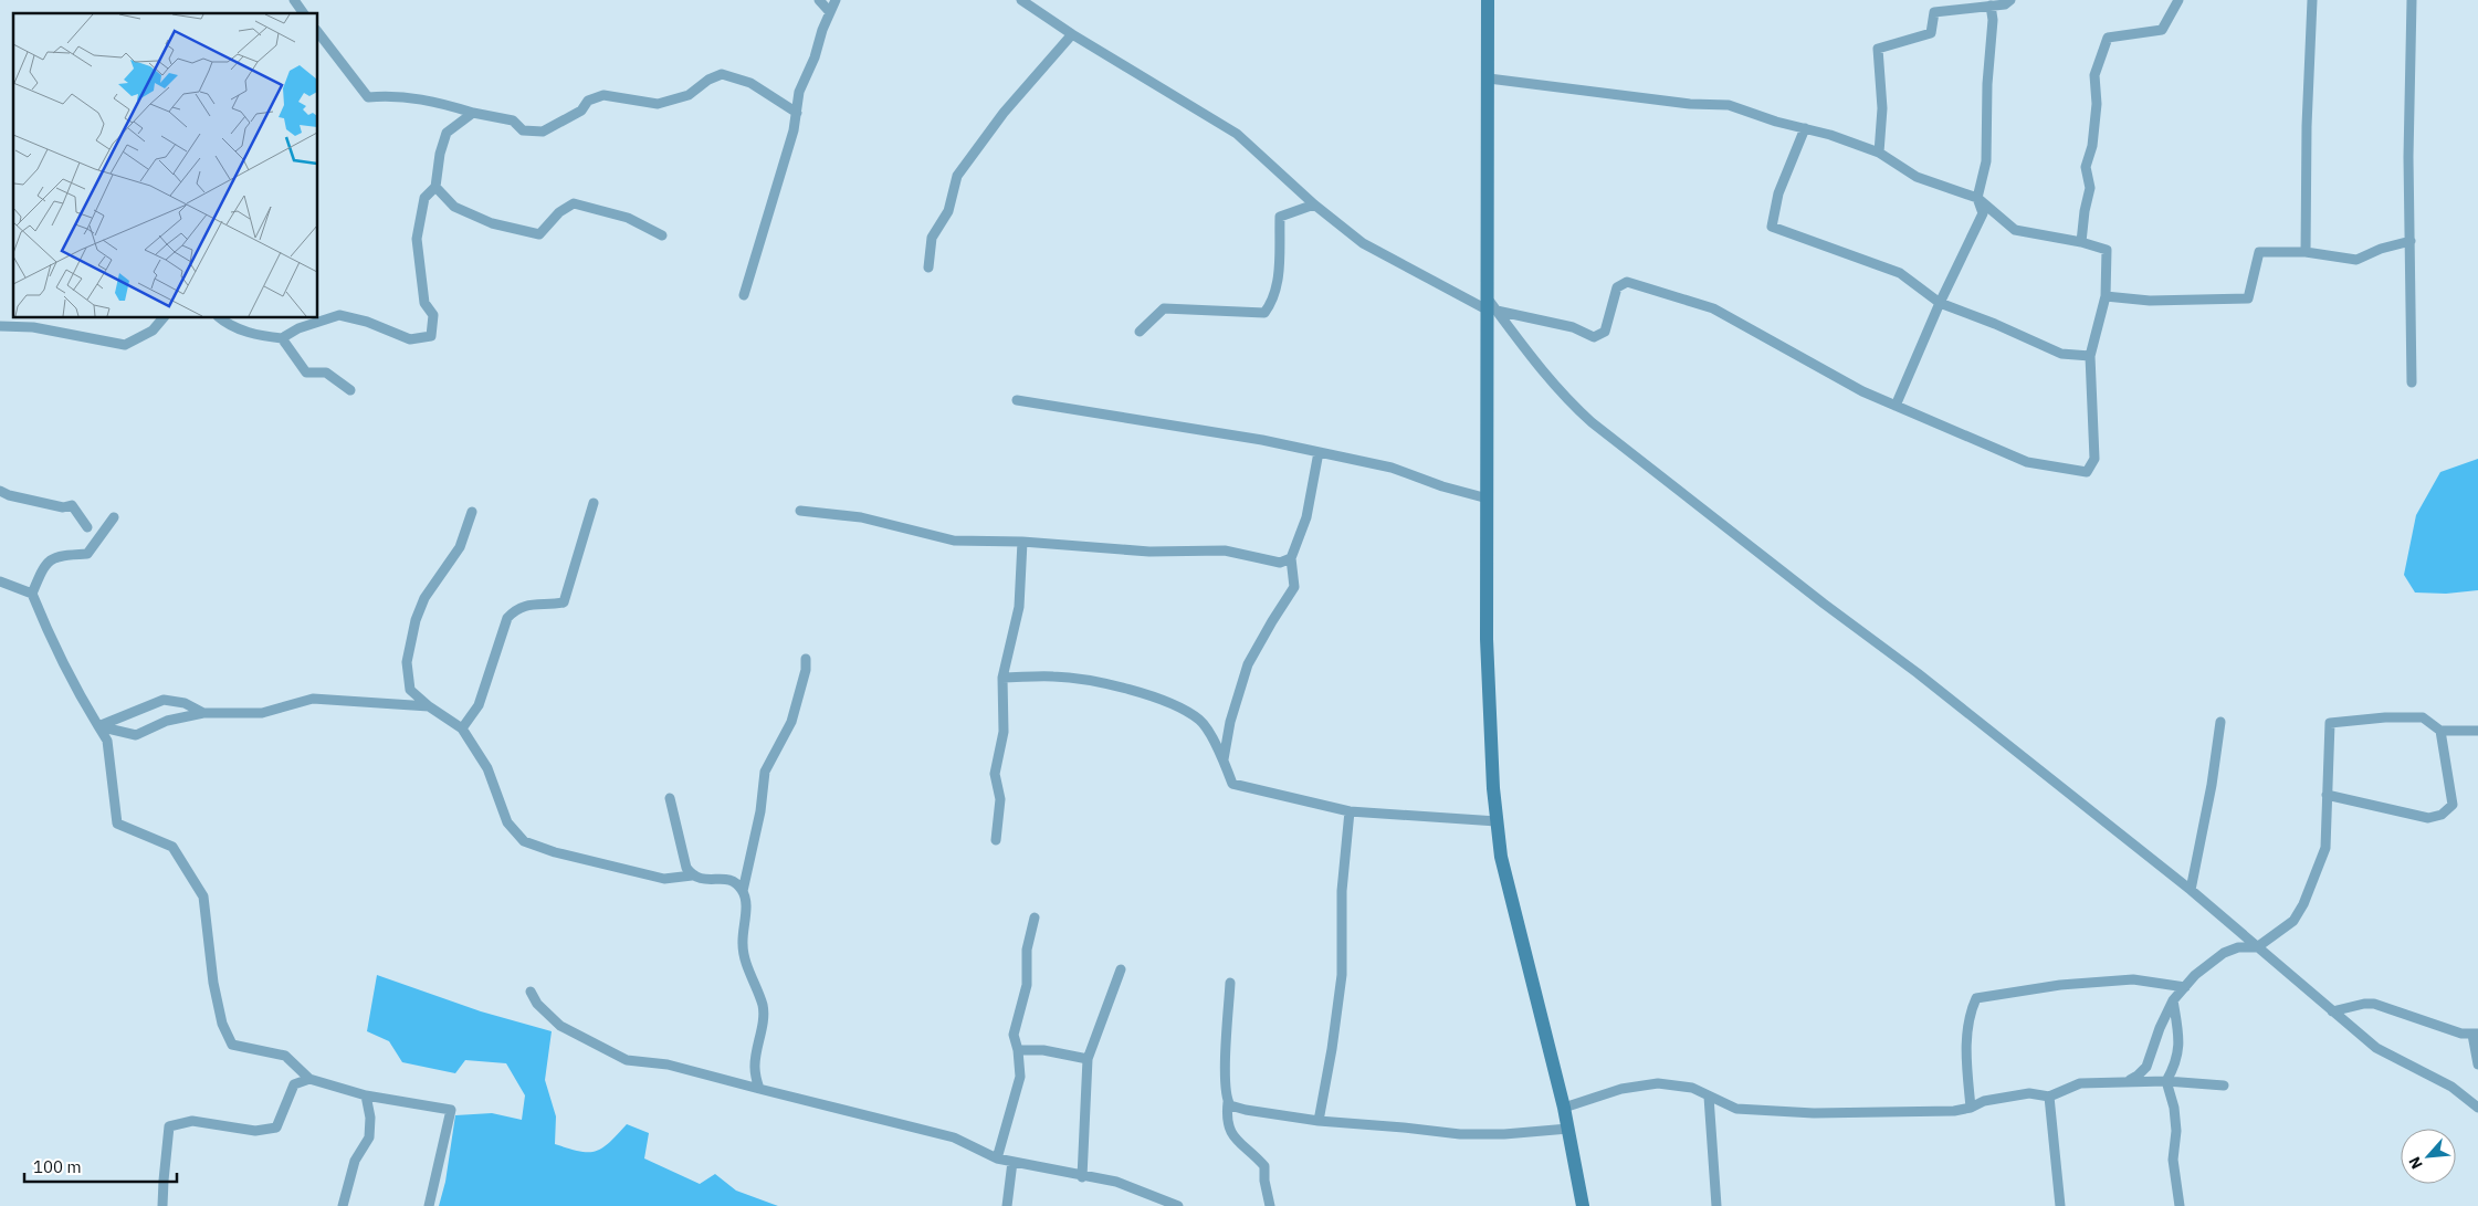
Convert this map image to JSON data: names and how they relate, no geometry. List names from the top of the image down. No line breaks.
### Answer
{"scale_bar":"100 m","north":"bottom left"}
